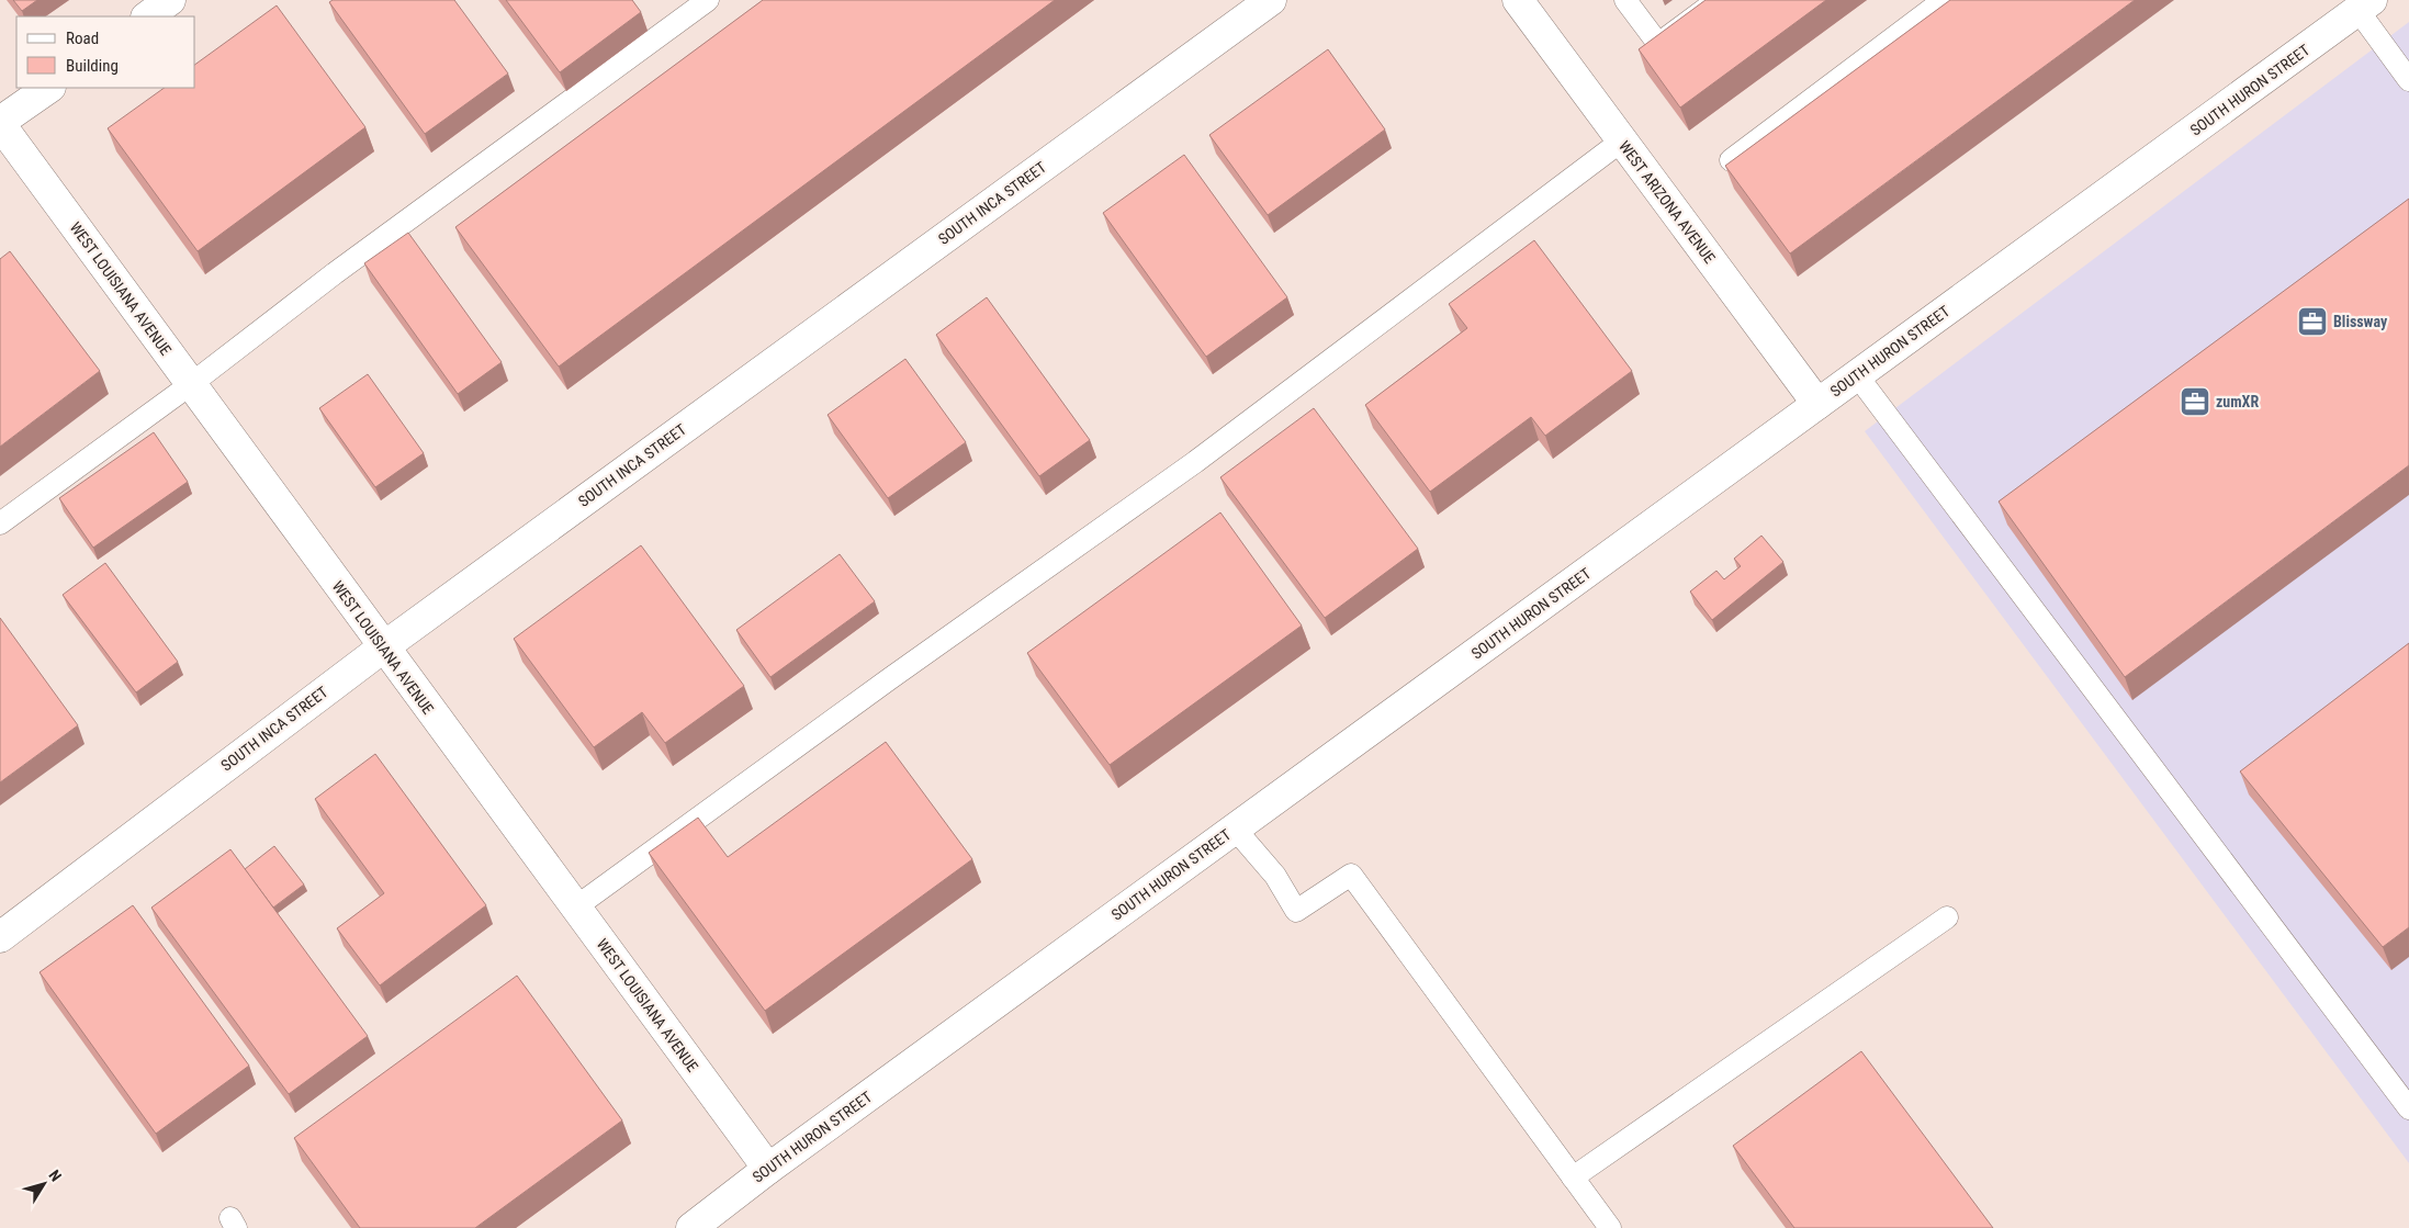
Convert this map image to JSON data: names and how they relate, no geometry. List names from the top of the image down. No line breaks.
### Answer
{"streets":{"street":["SOUTH HURON STREET","WEST ARIZONA AVENUE","SOUTH INCA STREET","WEST LOUISIANA AVENUE"]},"crossings":[["SOUTH HURON STREET","WEST ARIZONA AVENUE"],["SOUTH HURON STREET","WEST LOUISIANA AVENUE"],["SOUTH INCA STREET","WEST LOUISIANA AVENUE"]],"places":{"office":["Blissway","zumXR"]},"legend":["Road","Building"],"north":"top right"}
